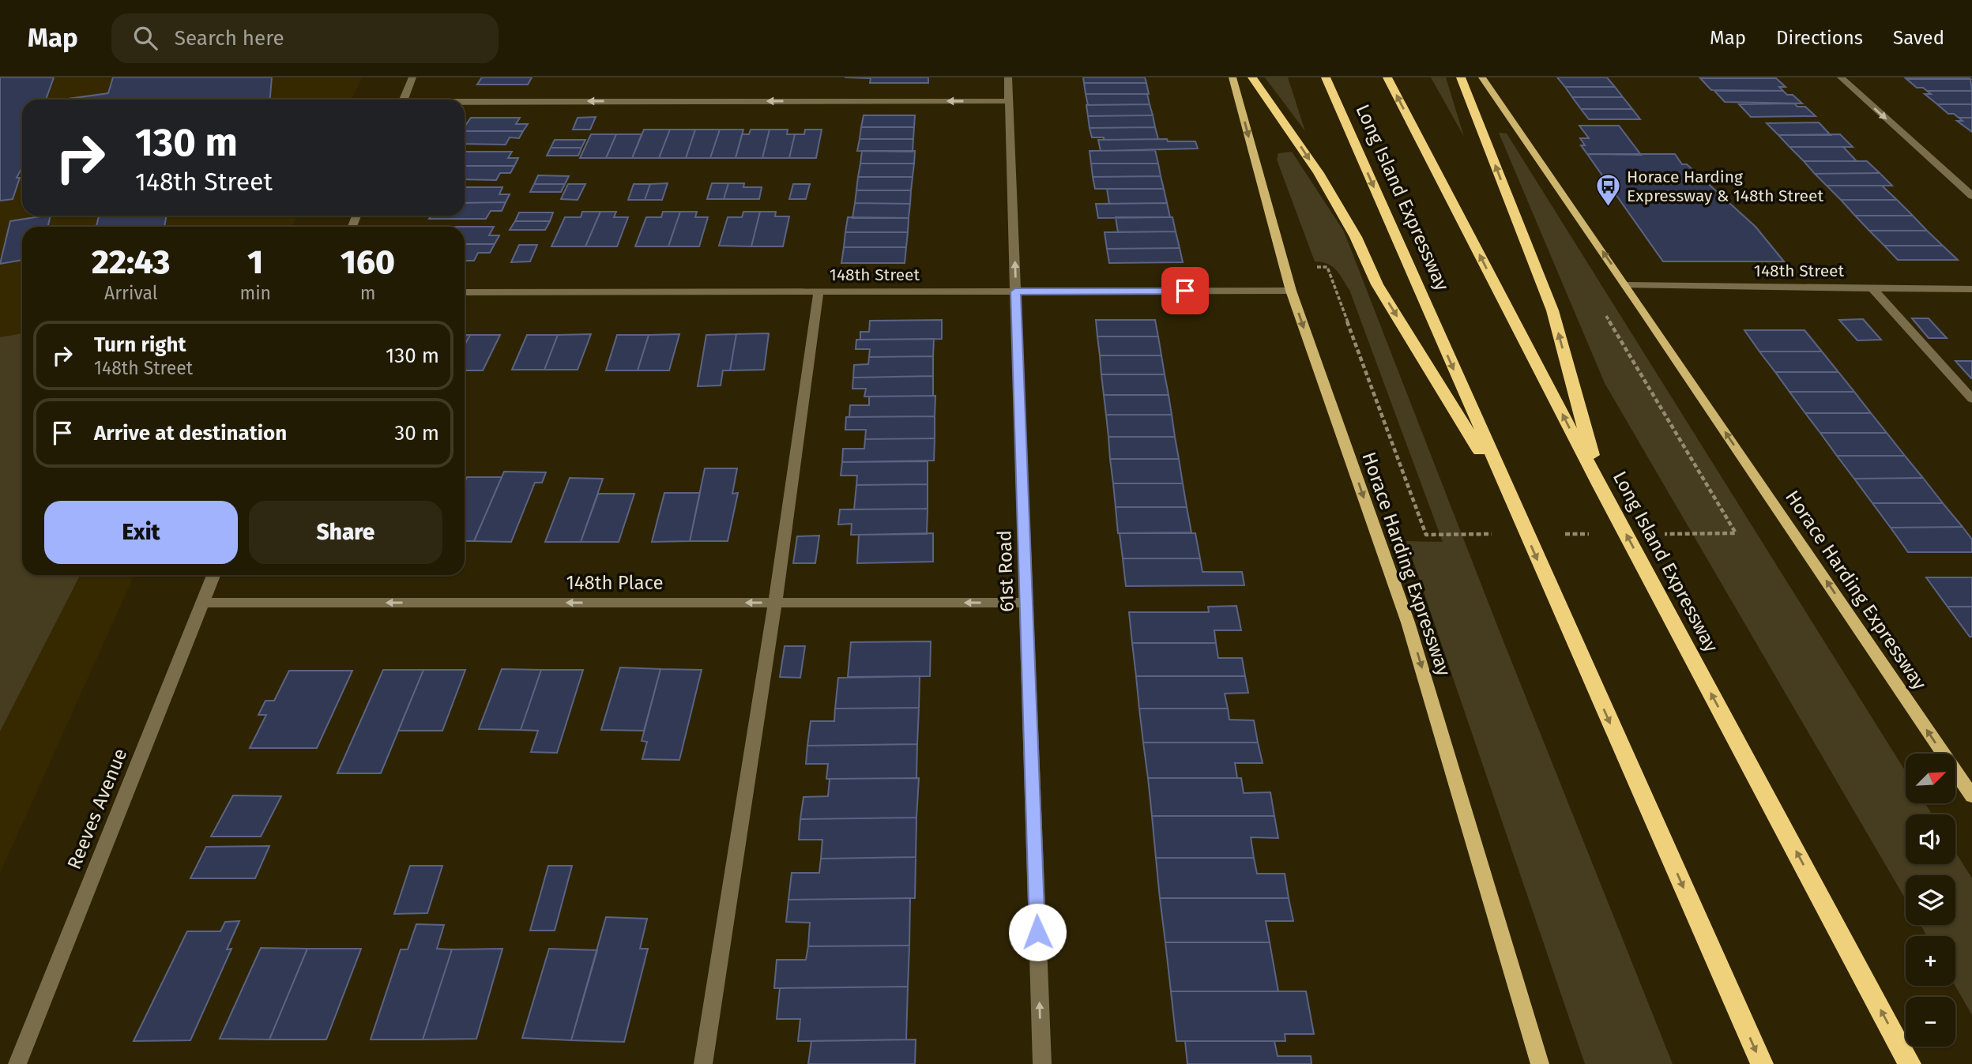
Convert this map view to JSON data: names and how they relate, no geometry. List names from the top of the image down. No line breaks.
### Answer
{"streets":{"highway":["Long Island Expressway"],"main road":["Horace Harding Expressway"],"street":["148th Street","61st Road","148th Place","Reeves Avenue"]},"crossings":[["148th Street","Horace Harding Expressway"],["148th Street","61st Road"],["61st Road","148th Place"],["148th Place","Reeves Avenue"]],"one_way":["61st Road","148th Place"],"places":{"bus stop":["Horace Harding Expressway & 148th Street"]},"north":"top right","page":{"header":"Map","search":"Search here","nav":["Map","Directions","Saved"],"turn":["130 m","148th Street"],"eta":["22:43","Arrival","1","min","160","m"],"list":[{"name":"Turn right","note":"148th Street","value":"130 m"},{"name":"Arrive at destination","value":"30 m"}],"buttons":["Exit","Share"],"map_buttons":["+","−"]}}
